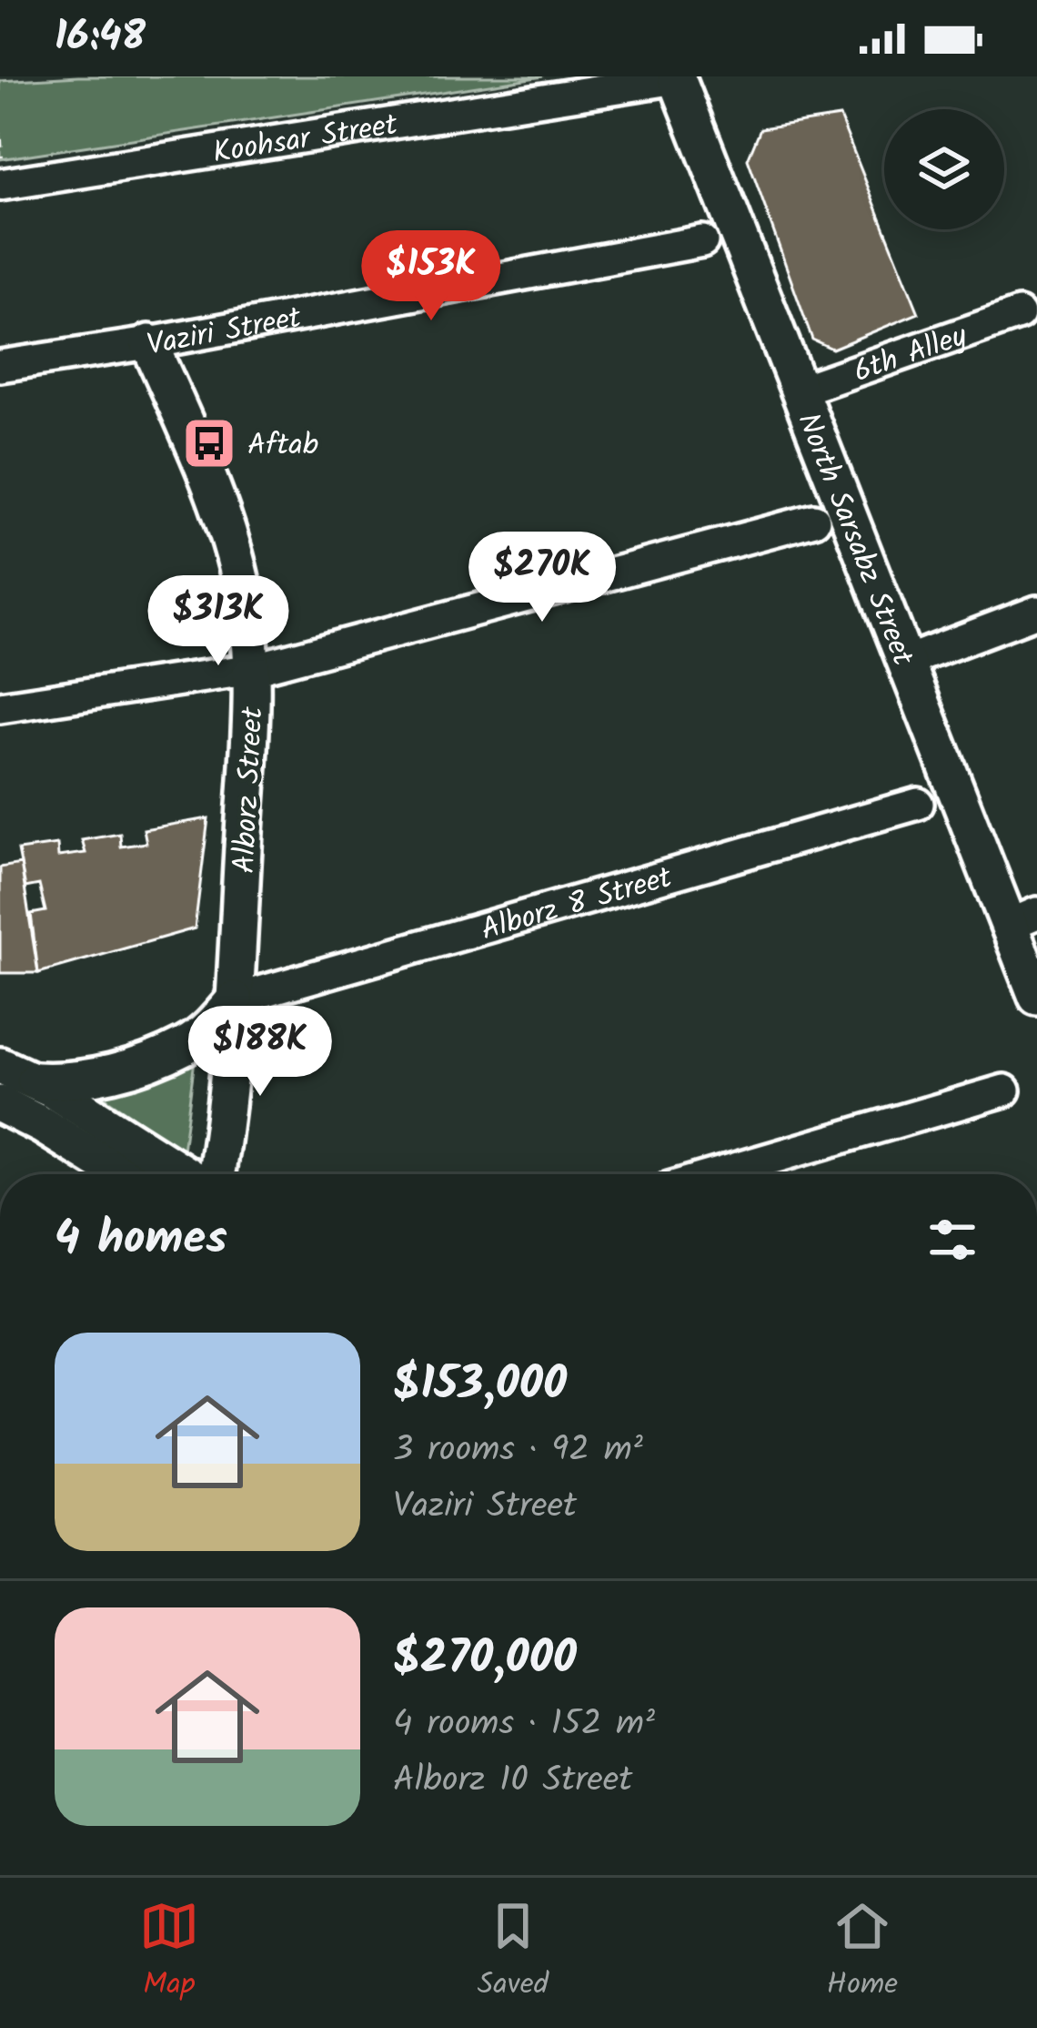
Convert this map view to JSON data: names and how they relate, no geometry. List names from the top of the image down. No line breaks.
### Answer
{"streets":{"street":["Koohsar Street","Vaziri Street","6th Alley","North Sarsabz Street","Alborz Street","Alborz 8 Street"]},"crossings":[["Koohsar Street","North Sarsabz Street"],["Vaziri Street","Alborz Street"],["6th Alley","North Sarsabz Street"],["Alborz Street","Alborz 8 Street"]],"places":{"bus stop":["Aftab"]},"page":{"status":"16:48","price":["$153K","$270K","$313K","$188K"],"heading":"4 homes","list":[{"name":"$153,000","note":"3 rooms · 92 m² · Vaziri Street"},{"name":"$270,000","note":"4 rooms · 152 m² · Alborz 10 Street"}],"tabs":["Map","Saved","Home"]}}
